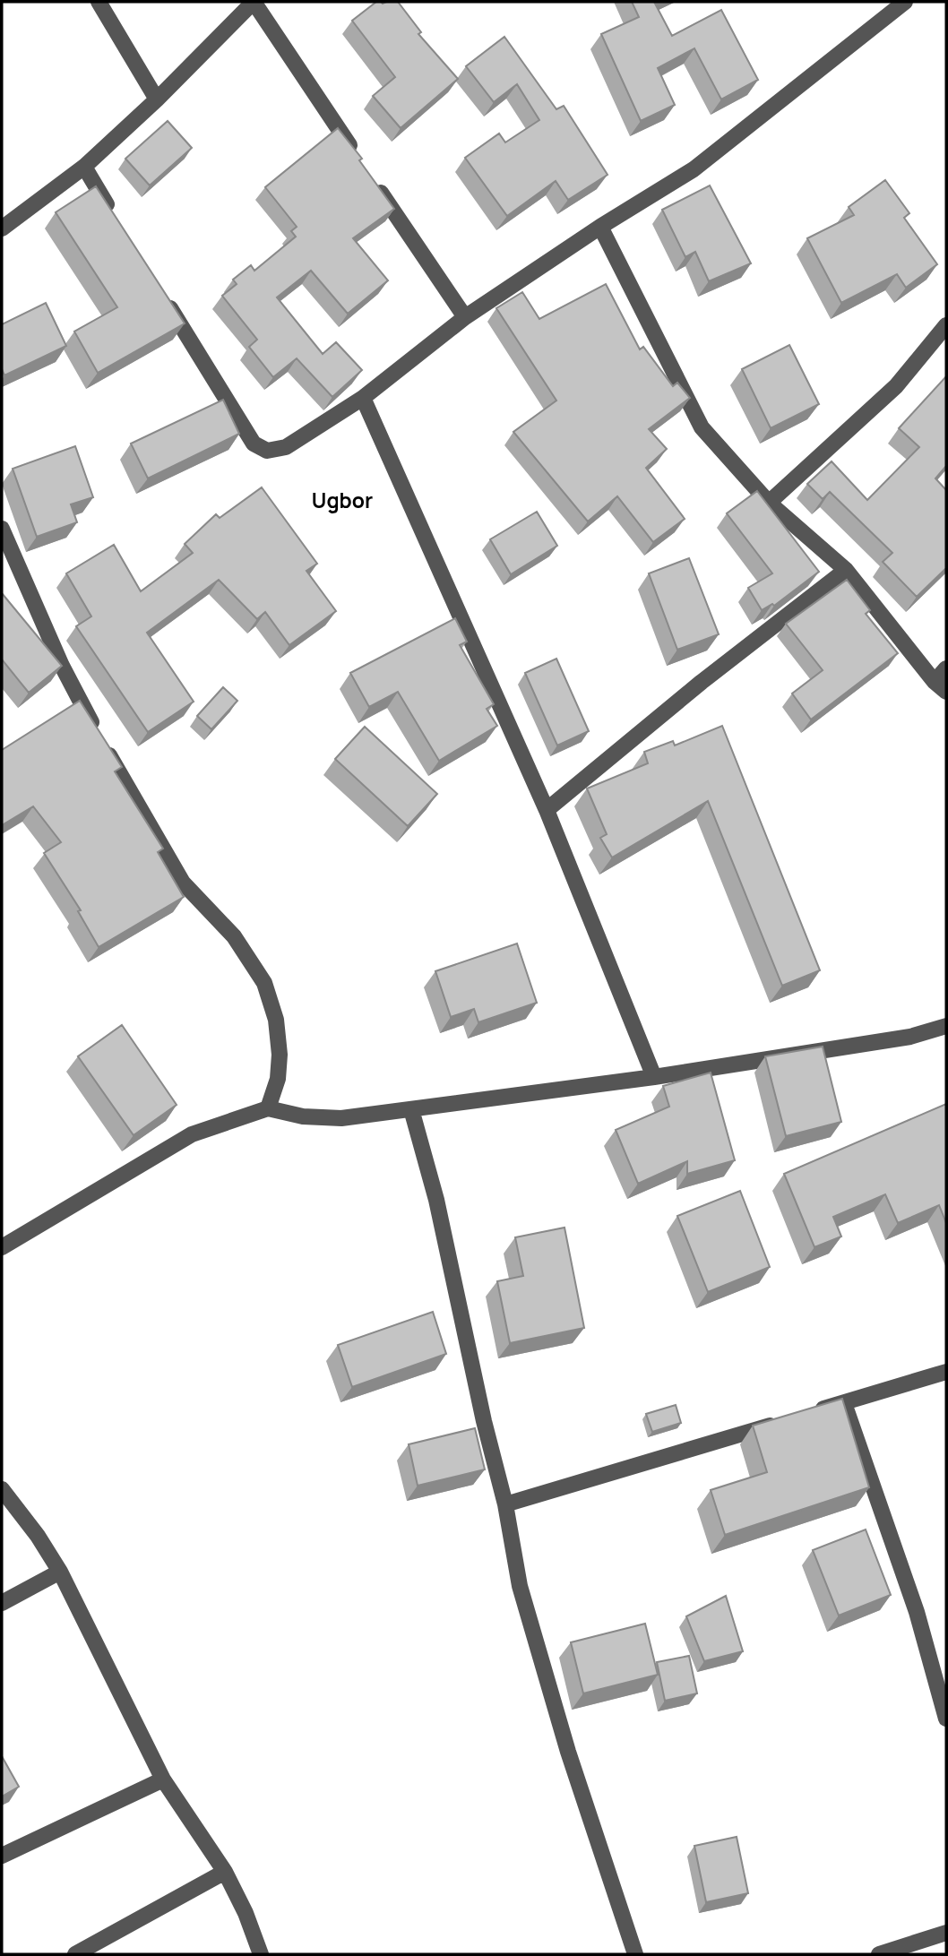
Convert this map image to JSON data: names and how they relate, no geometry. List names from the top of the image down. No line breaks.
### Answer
{"districts":["Ugbor"]}
